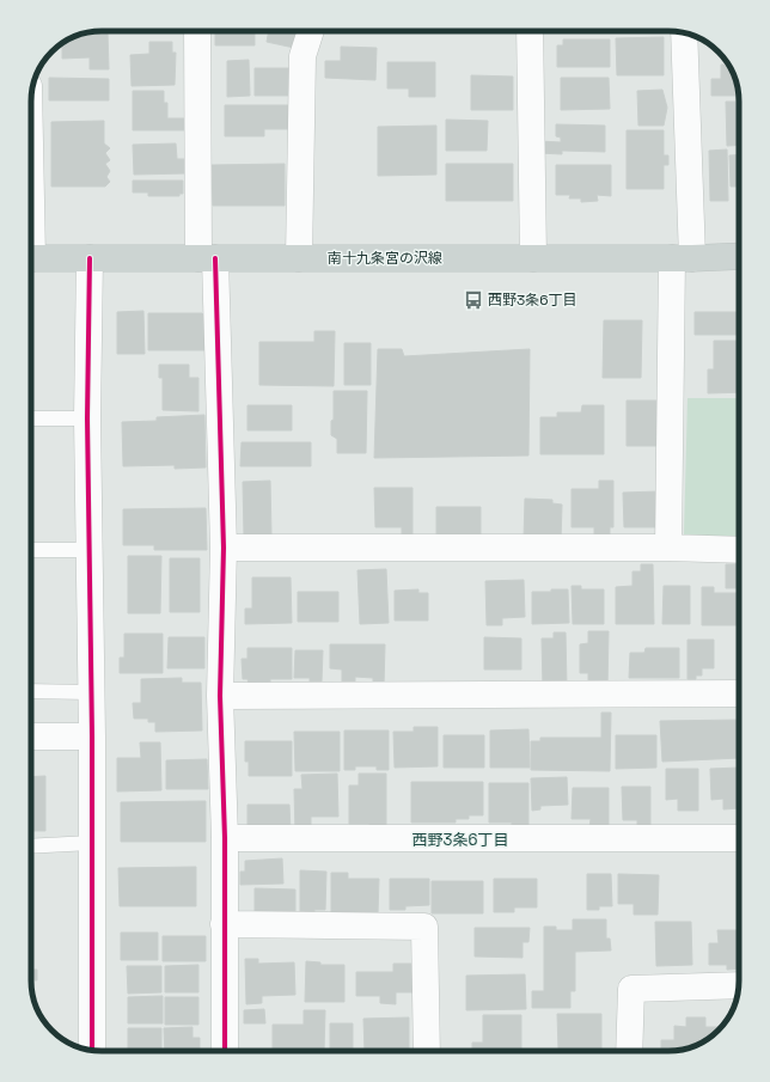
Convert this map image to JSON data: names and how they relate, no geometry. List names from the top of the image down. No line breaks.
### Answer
{"streets":{"main road":["南十九条宮の沢線"]},"districts":["西野3条6丁目"],"places":{"bus stop":["西野3条6丁目"]}}
